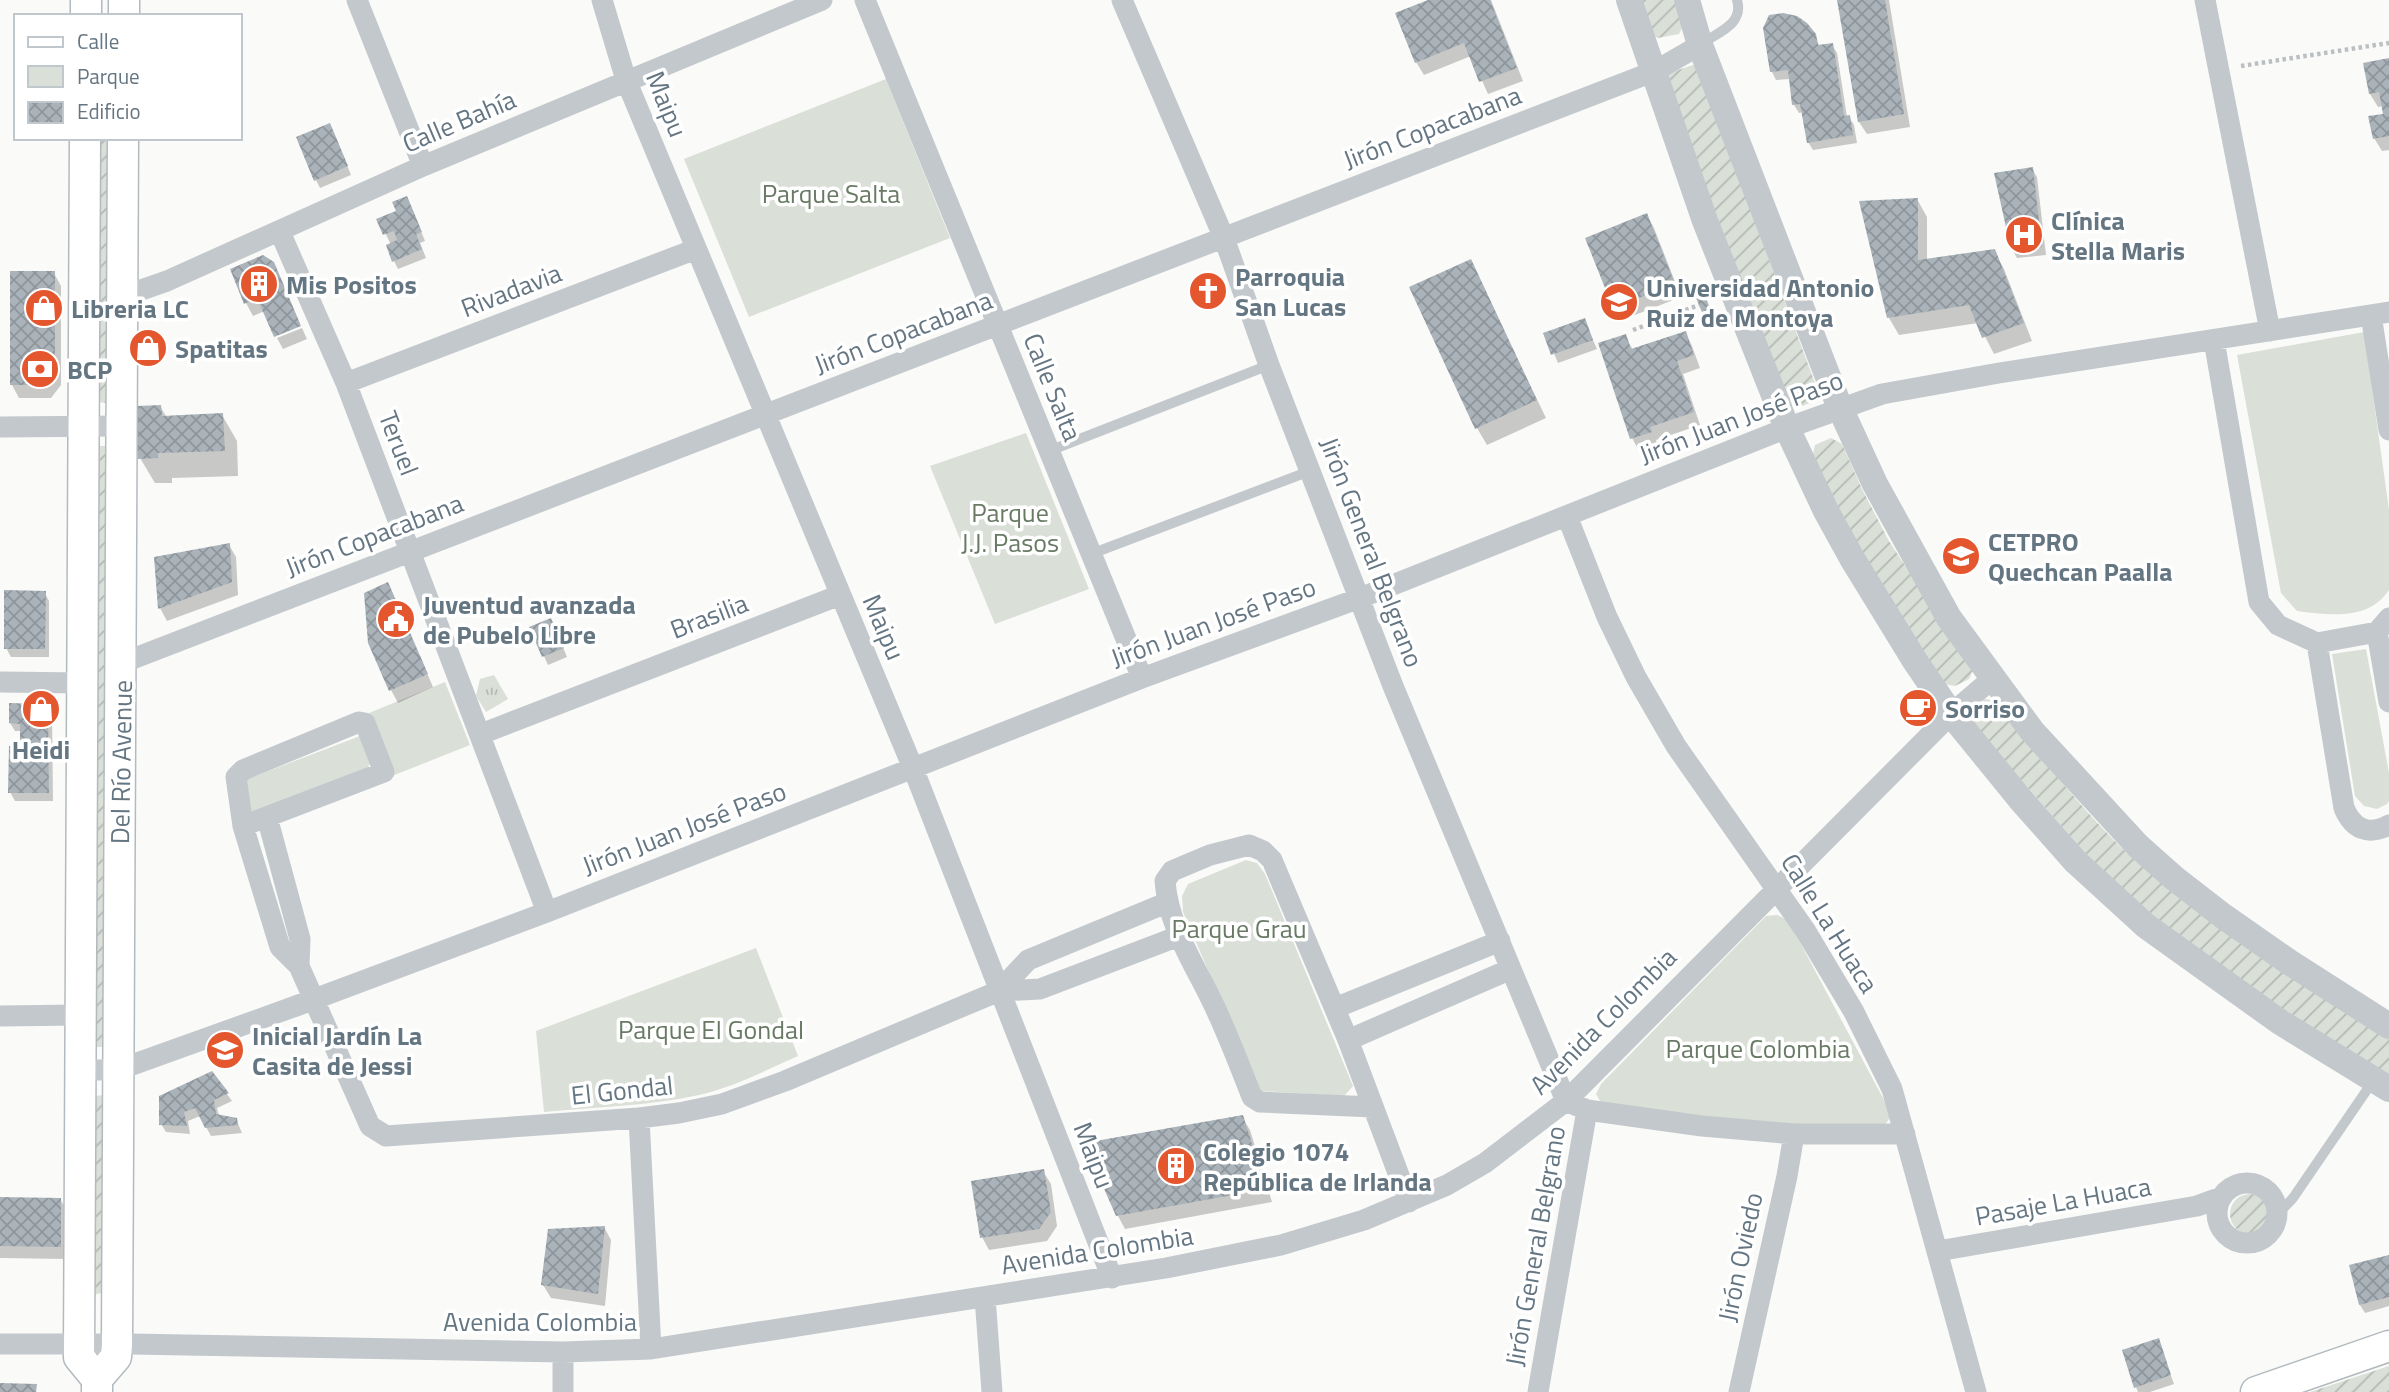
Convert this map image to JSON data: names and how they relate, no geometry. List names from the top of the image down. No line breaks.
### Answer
{"streets":{"main road":["Del Río Avenue"],"street":["Maipu","Calle Bahía","Jirón Copacabana","Rivadavia","Calle Salta","Jirón Juan José Paso","Teruel","Jirón General Belgrano","Brasilia","Calle La Huaca","Avenida Colombia","El Gondal","Pasaje La Huaca","Jirón Oviedo"]},"crossings":[["Maipu","Calle Bahía"],["Maipu","Jirón Copacabana"],["Maipu","Rivadavia"],["Maipu","Jirón Juan José Paso"],["Maipu","Brasilia"],["Maipu","Avenida Colombia"],["Maipu","El Gondal"],["Calle Bahía","Teruel"],["Calle Bahía","Del Río Avenue"],["Jirón Copacabana","Calle Salta"],["Jirón Copacabana","Teruel"],["Jirón Copacabana","Jirón General Belgrano"],["Jirón Copacabana","Del Río Avenue"],["Rivadavia","Teruel"],["Calle Salta","Jirón Juan José Paso"],["Jirón Juan José Paso","Teruel"],["Jirón Juan José Paso","Jirón General Belgrano"],["Jirón Juan José Paso","Del Río Avenue"],["Jirón Juan José Paso","Calle La Huaca"],["Jirón Juan José Paso","El Gondal"],["Teruel","Brasilia"],["Jirón General Belgrano","Calle La Huaca"],["Jirón General Belgrano","Avenida Colombia"],["Jirón General Belgrano","Jirón Oviedo"],["Del Río Avenue","Avenida Colombia"],["Calle La Huaca","Avenida Colombia"],["Calle La Huaca","Pasaje La Huaca"]],"parks":["Parque Salta","Parque J.J. Pasos","Parque Grau","Parque El Gondal","Parque Colombia"],"places":{"hospital":["Clínica Stella Maris"],"building":["Mis Positos","Colegio 1074 República de Irlanda"],"church":["Parroquia San Lucas"],"school or university":["Universidad Antonio Ruiz de Montoya","CETPRO Quechcan Paalla","Inicial Jardín La Casita de Jessi"],"shop":["Libreria LC","Spatitas","Heidi"],"bank":["BCP"],"public building":["Juventud avanzada de Pubelo Libre"],"cafe":["Sorriso"]},"legend":["Calle","Parque","Edificio"]}
